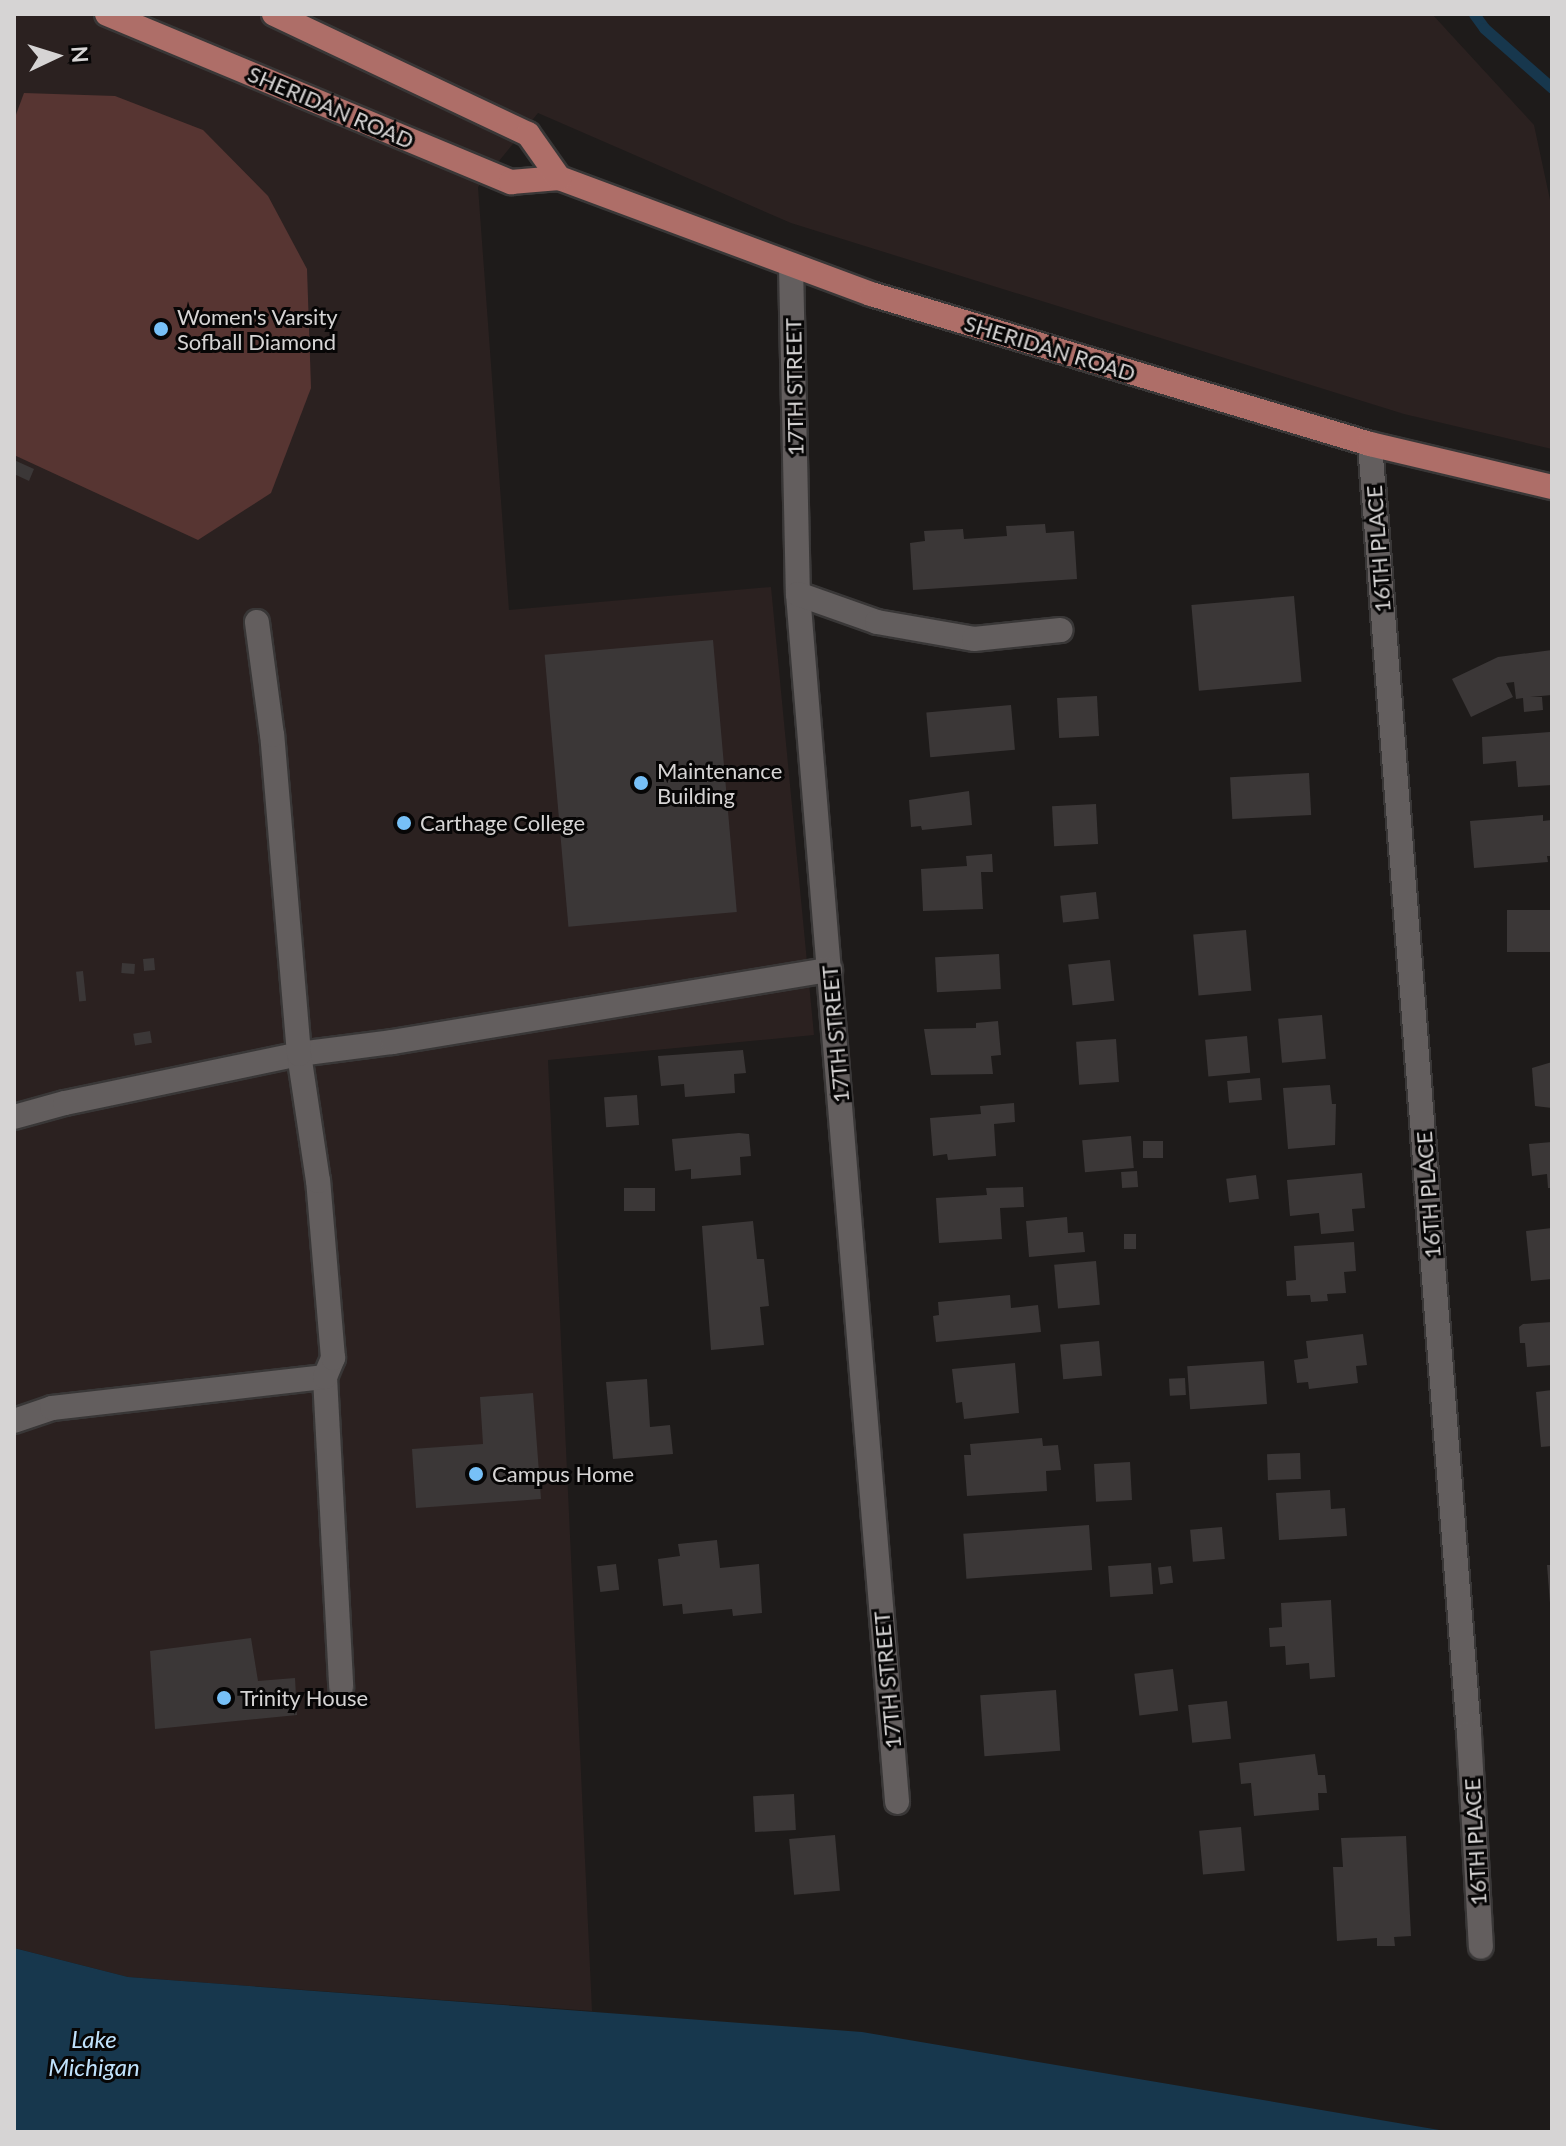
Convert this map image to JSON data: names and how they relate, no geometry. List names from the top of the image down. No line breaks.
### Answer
{"streets":{"main road":["SHERIDAN ROAD"],"street":["17TH STREET","16TH PLACE"]},"crossings":[["SHERIDAN ROAD","17TH STREET"],["SHERIDAN ROAD","16TH PLACE"]],"water":["Lake Michigan"],"places":["Women's Varsity Sofball Diamond","Maintenance Building","Carthage College","Campus Home","Trinity House"],"north":"right"}
